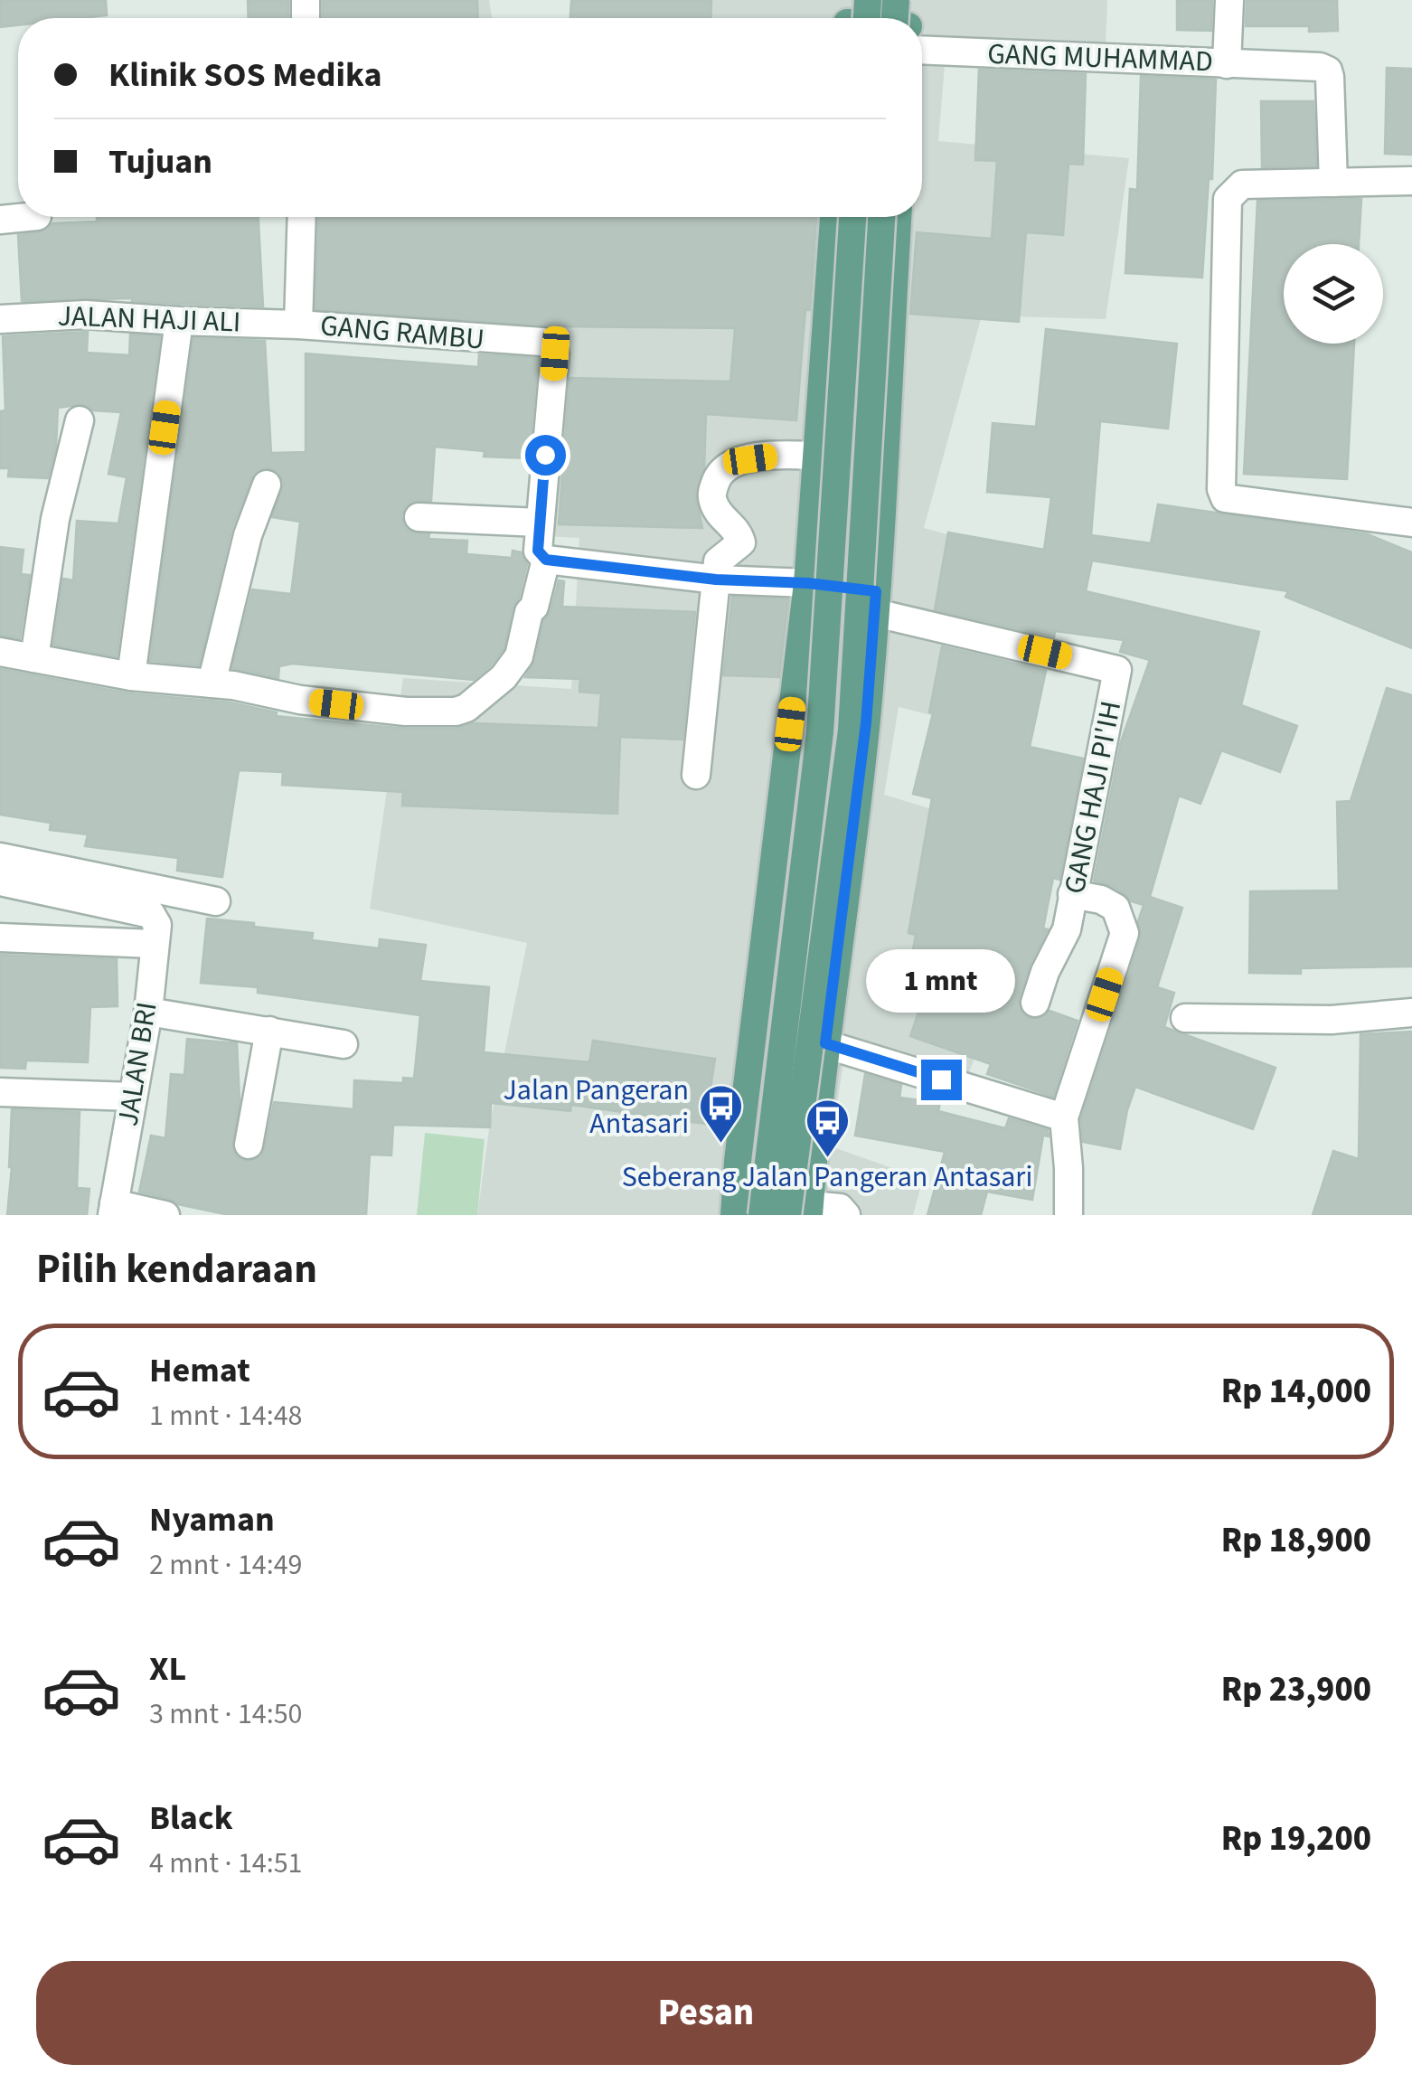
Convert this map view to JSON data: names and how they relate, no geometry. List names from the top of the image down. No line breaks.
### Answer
{"streets":{"street":["GANG MUHAMMAD","JALAN HAJI ALI","GANG RAMBU","GANG HAJI PI'IH","JALAN BRI"]},"crossings":[["JALAN HAJI ALI","GANG RAMBU"]],"places":{"bus stop":["Jalan Pangeran Antasari","Seberang Jalan Pangeran Antasari"]},"page":{"banner":["Klinik SOS Medika","Tujuan"],"bubble":"1 mnt","heading":"Pilih kendaraan","list":[{"name":"Hemat","note":"1 mnt · 14:48","value":"Rp 14,000"},{"name":"Nyaman","note":"2 mnt · 14:49","value":"Rp 18,900"},{"name":"XL","note":"3 mnt · 14:50","value":"Rp 23,900"},{"name":"Black","note":"4 mnt · 14:51","value":"Rp 19,200"}],"buttons":"Pesan"}}
